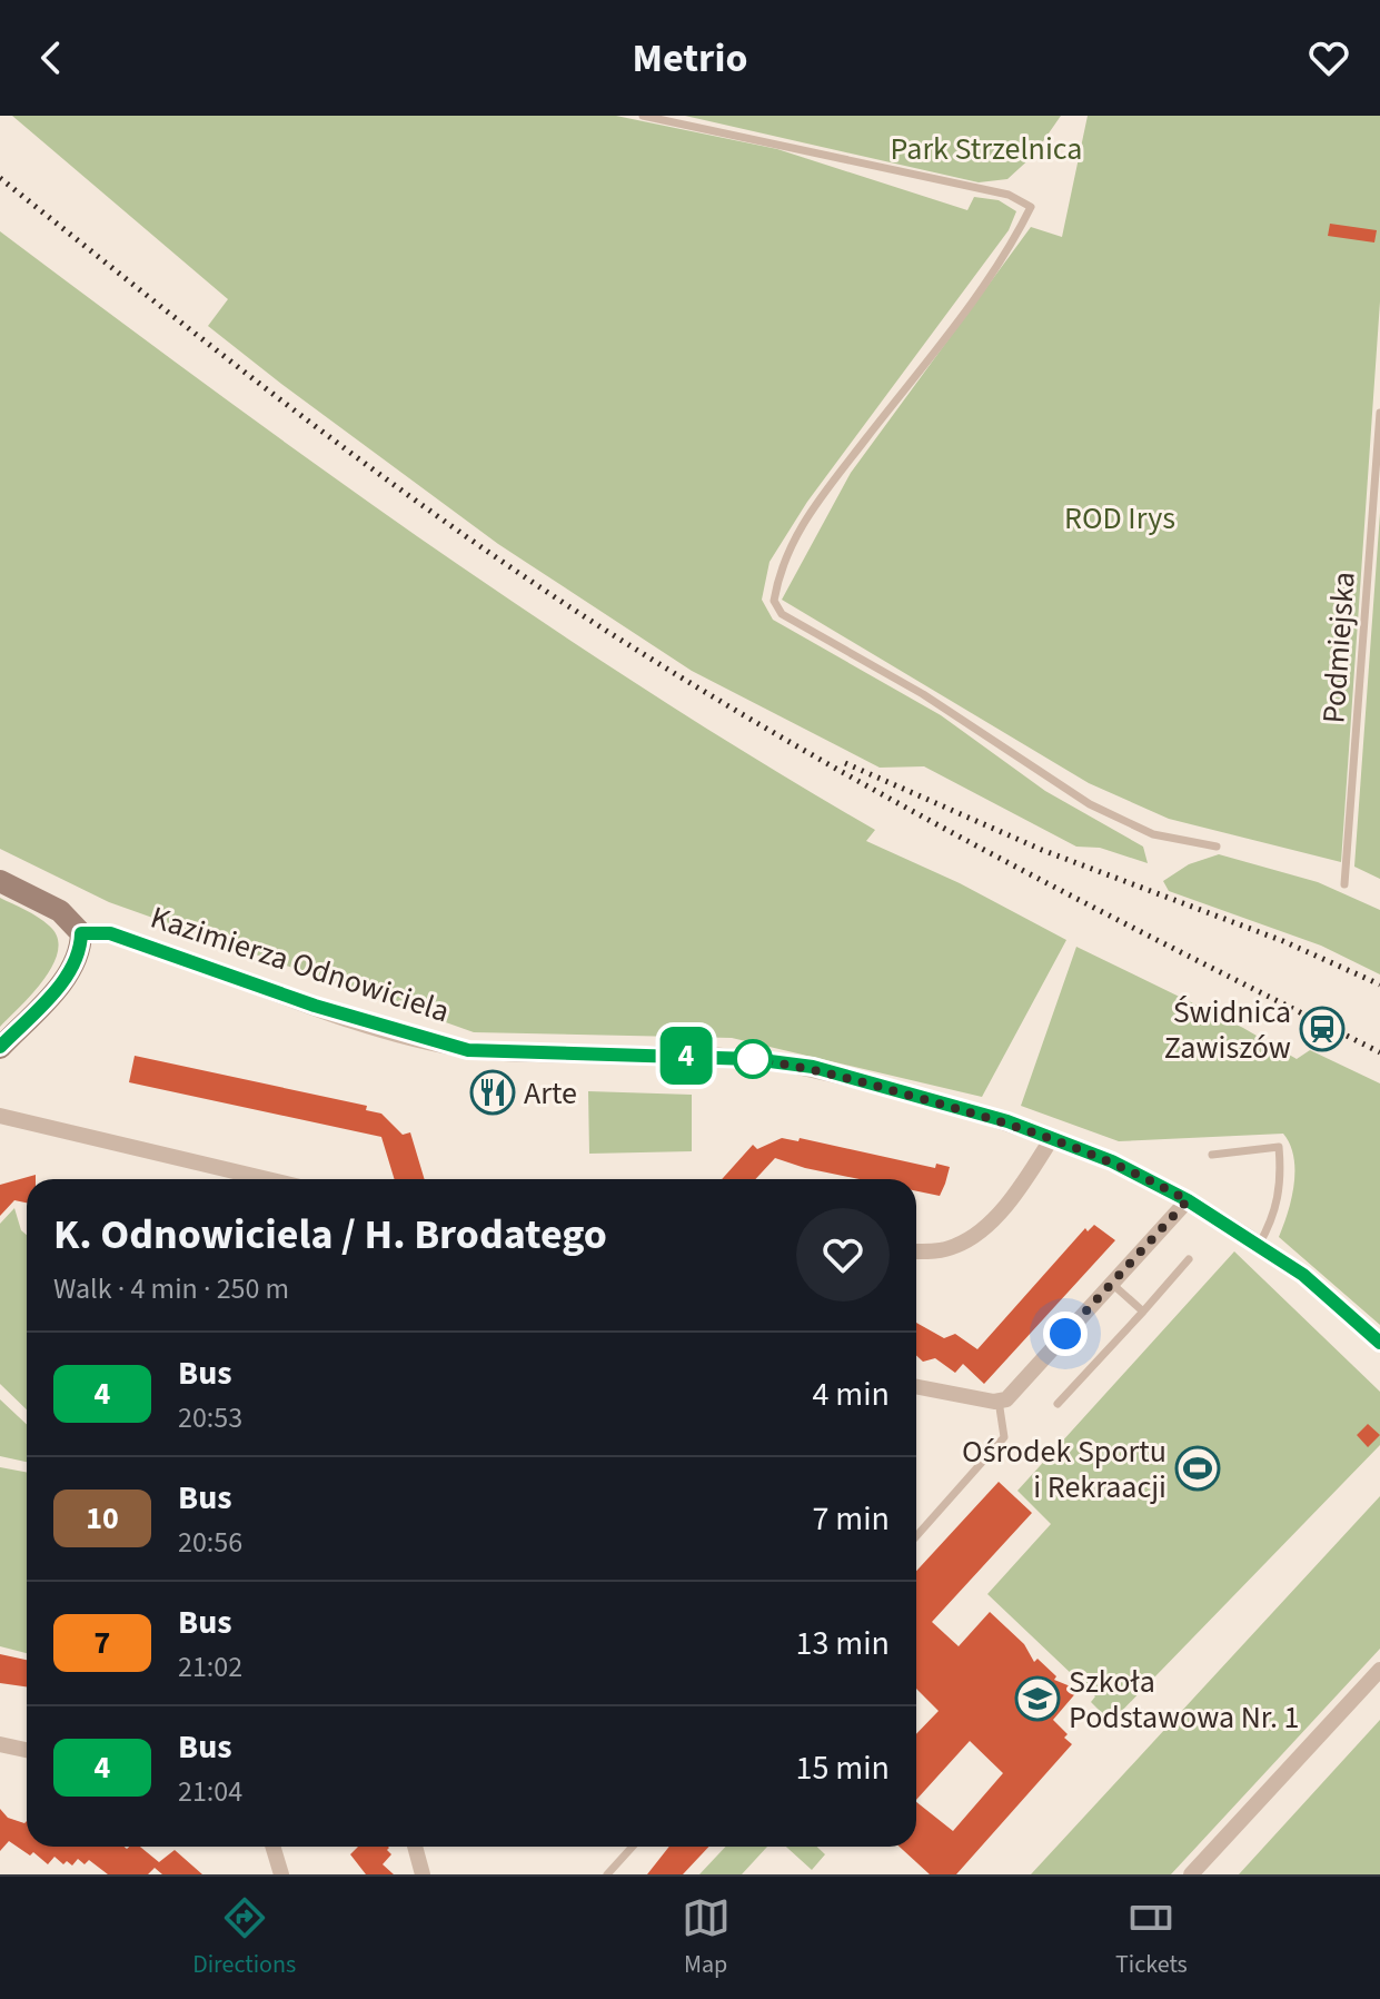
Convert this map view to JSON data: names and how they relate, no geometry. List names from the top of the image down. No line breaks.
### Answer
{"streets":{"street":["Kazimierza Odnowiciela"],"lane":["Podmiejska"]},"parks":["Park Strzelnica","ROD Irys"],"places":{"station":["Świdnica Zawiszów"],"restaurant":["Arte"],"sports":["Ośrodek Sportu i Rekraacji"],"school or university":["Szkoła Podstawowa Nr. 1"]},"lines":["bus line 4"],"page":{"header":"Metrio","on_map":"4","heading":["K. Odnowiciela / H. Brodatego","Walk · 4 min · 250 m"],"list":[{"mark":"4","name":"Bus","note":"20:53","value":"4 min"},{"mark":"10","name":"Bus","note":"20:56","value":"7 min"},{"mark":"7","name":"Bus","note":"21:02","value":"13 min"},{"mark":"4","name":"Bus","note":"21:04","value":"15 min"}],"tabs":["Directions","Map","Tickets"]}}
